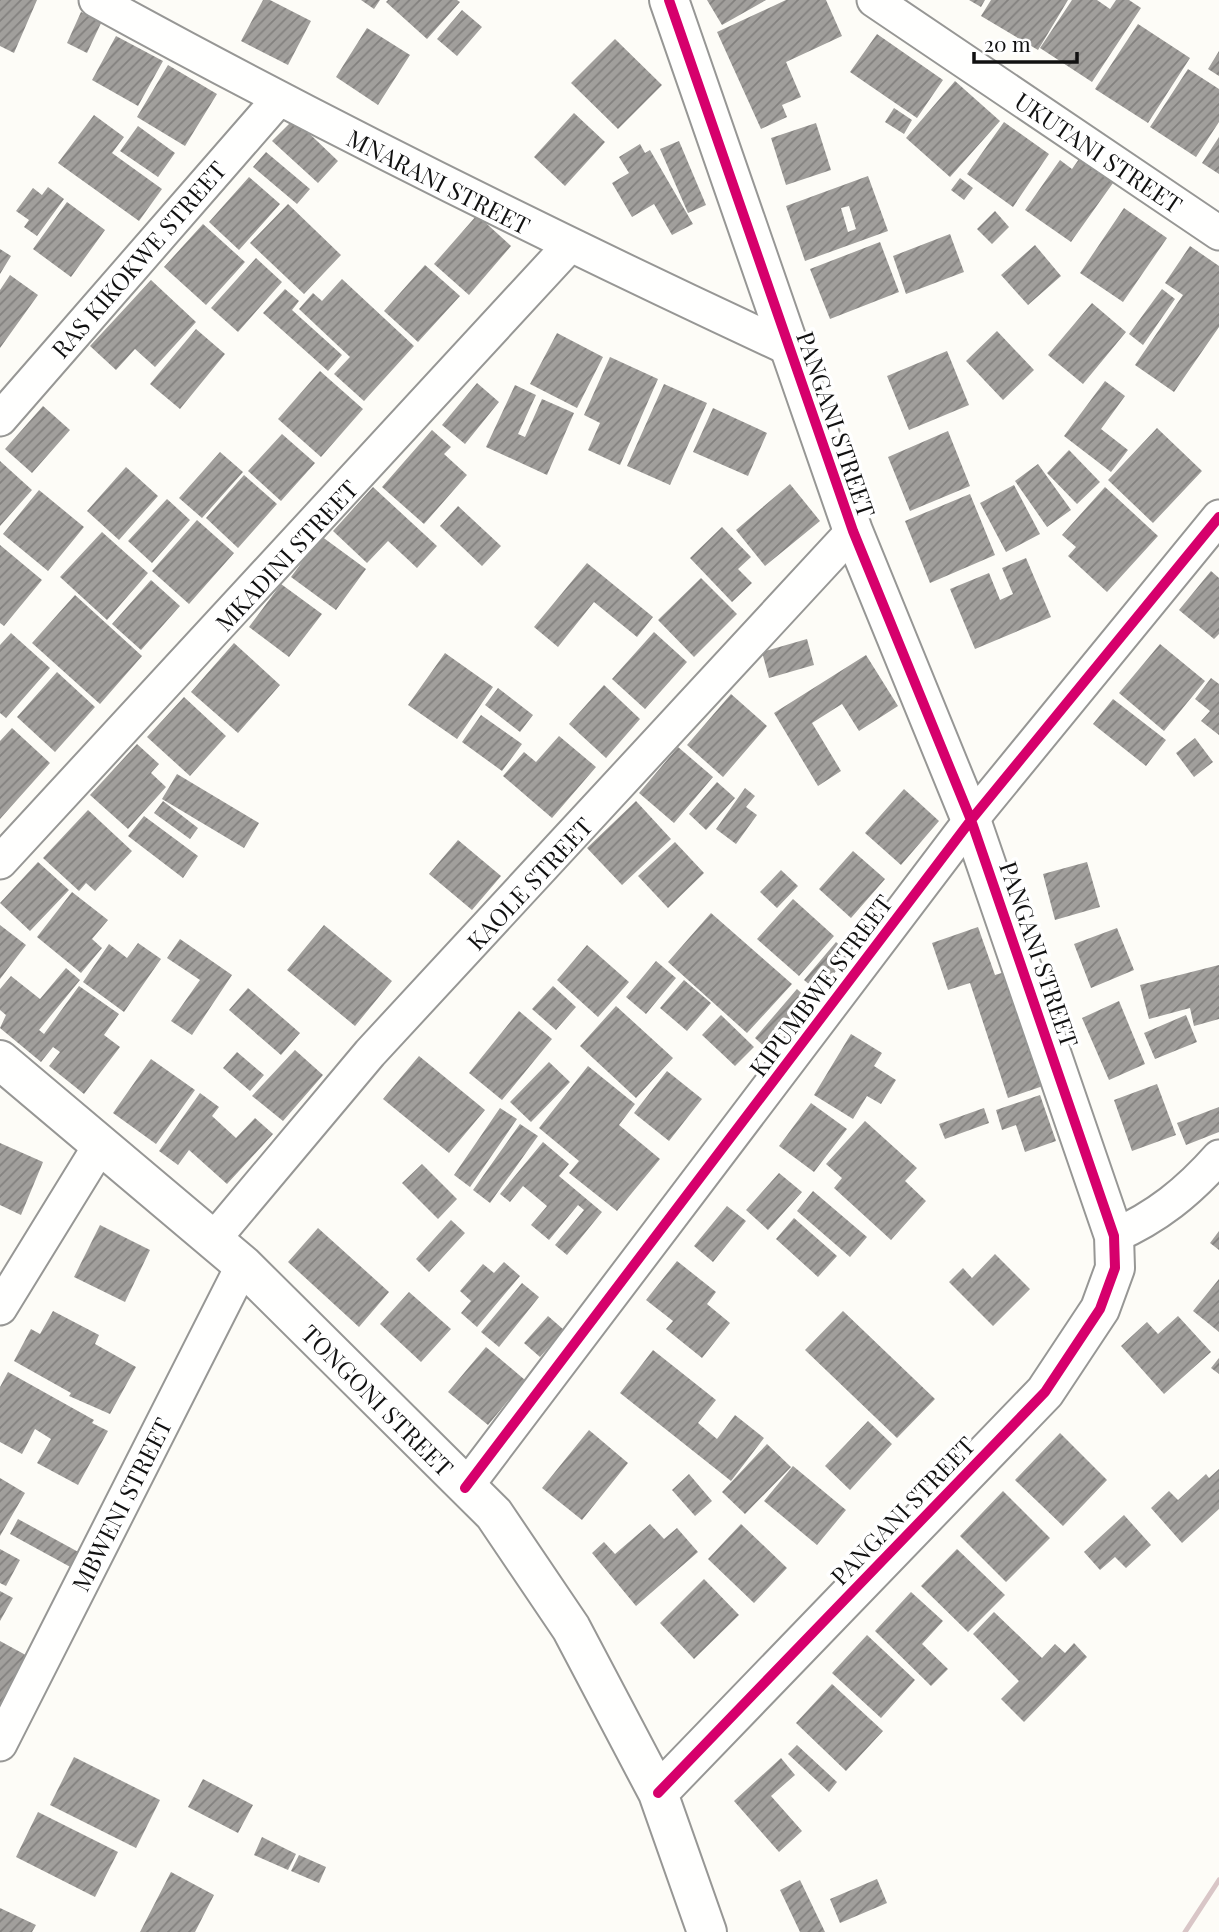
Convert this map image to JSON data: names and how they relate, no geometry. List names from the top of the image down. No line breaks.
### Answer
{"streets":{"street":["UKUTANI STREET","MNARANI STREET","RAS KIKOKWE STREET","PANGANI STREET","MKADINI STREET","KAOLE STREET","KIPUMBWE STREET","TONGONI STREET","MBWENI STREET"]},"crossings":[["MNARANI STREET","RAS KIKOKWE STREET"],["MNARANI STREET","PANGANI STREET"],["MNARANI STREET","MKADINI STREET"],["PANGANI STREET","KAOLE STREET"],["PANGANI STREET","KIPUMBWE STREET"],["PANGANI STREET","TONGONI STREET"],["KAOLE STREET","TONGONI STREET"],["KIPUMBWE STREET","TONGONI STREET"],["TONGONI STREET","MBWENI STREET"]],"scale_bar":"20 m"}
